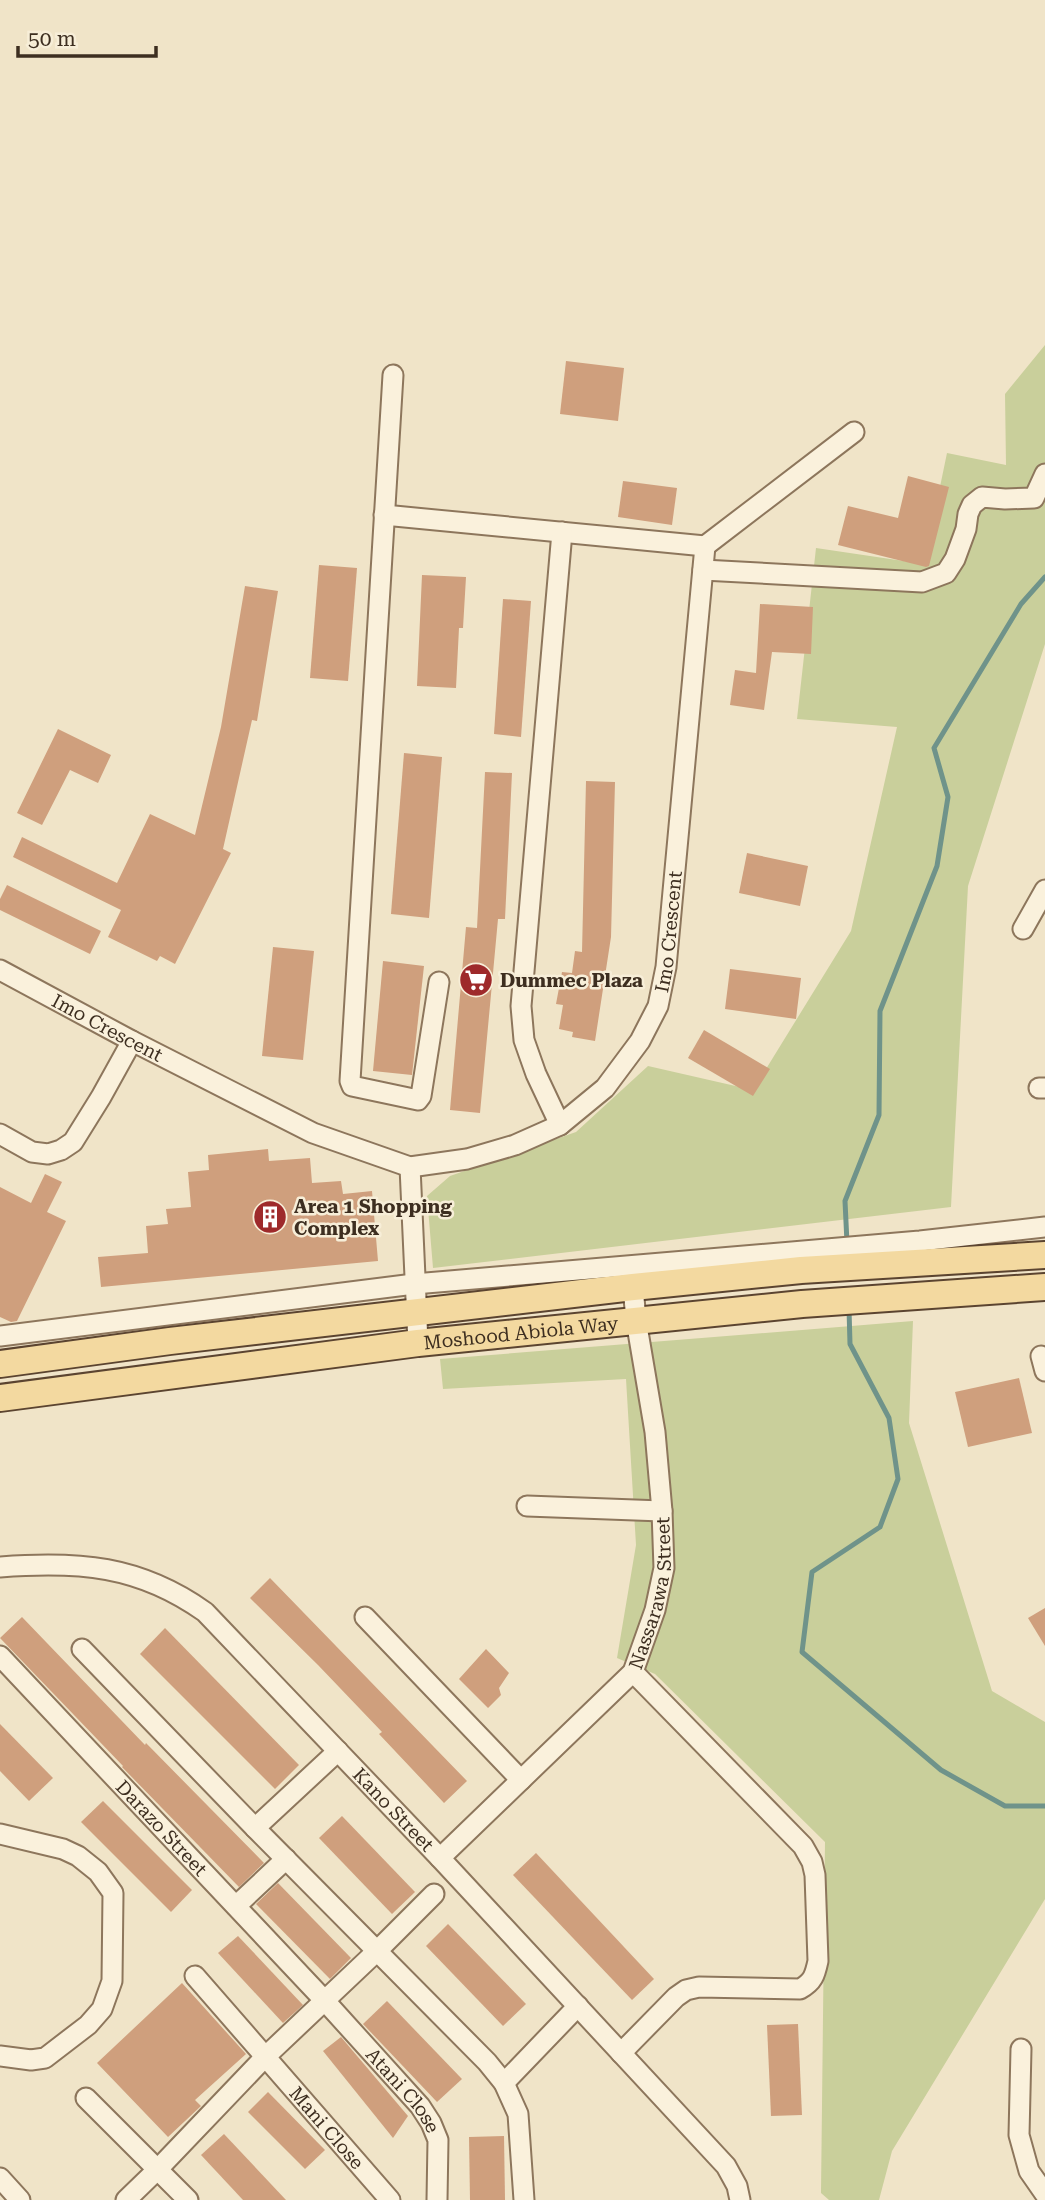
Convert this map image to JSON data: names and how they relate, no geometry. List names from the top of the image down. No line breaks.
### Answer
{"streets":{"main road":["Moshood Abiola Way"],"street":["Imo Crescent","Nassarawa Street","Kano Street","Darazo Street","Atani Close","Mani Close"]},"crossings":[["Moshood Abiola Way","Nassarawa Street"],["Nassarawa Street","Kano Street"],["Darazo Street","Atani Close"]],"places":{"supermarket":["Dummec Plaza"],"building":["Area 1 Shopping Complex"]},"scale_bar":"50 m"}
